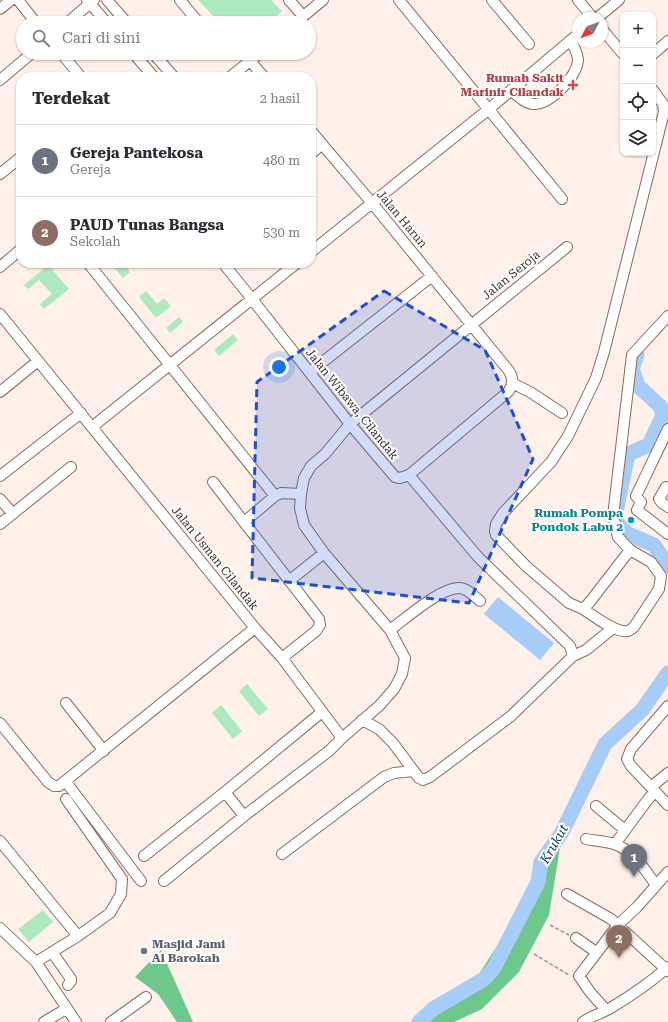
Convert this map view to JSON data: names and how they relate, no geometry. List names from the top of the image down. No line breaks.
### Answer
{"streets":{"street":["Jalan Harun","Jalan Seroja","Jalan Wibawa, Cilandak","Jalan Usman Cilandak"]},"crossings":[["Jalan Harun","Jalan Seroja"],["Jalan Seroja","Jalan Wibawa, Cilandak"]],"water":["Krukut"],"places":{"health":["Rumah Sakit Marinir Cilandak"],"other":["Rumah Pompa Pondok Labu 2","Masjid Jami Al Barokah"]},"north":"bottom left","page":{"map_buttons":["+","−"],"search":"Cari di sini","heading":["Terdekat","2 hasil"],"list":[{"mark":"1","name":"Gereja Pantekosa","note":"Gereja","value":"480 m"},{"mark":"2","name":"PAUD Tunas Bangsa","note":"Sekolah","value":"530 m"}],"pins":["1","2"]}}
